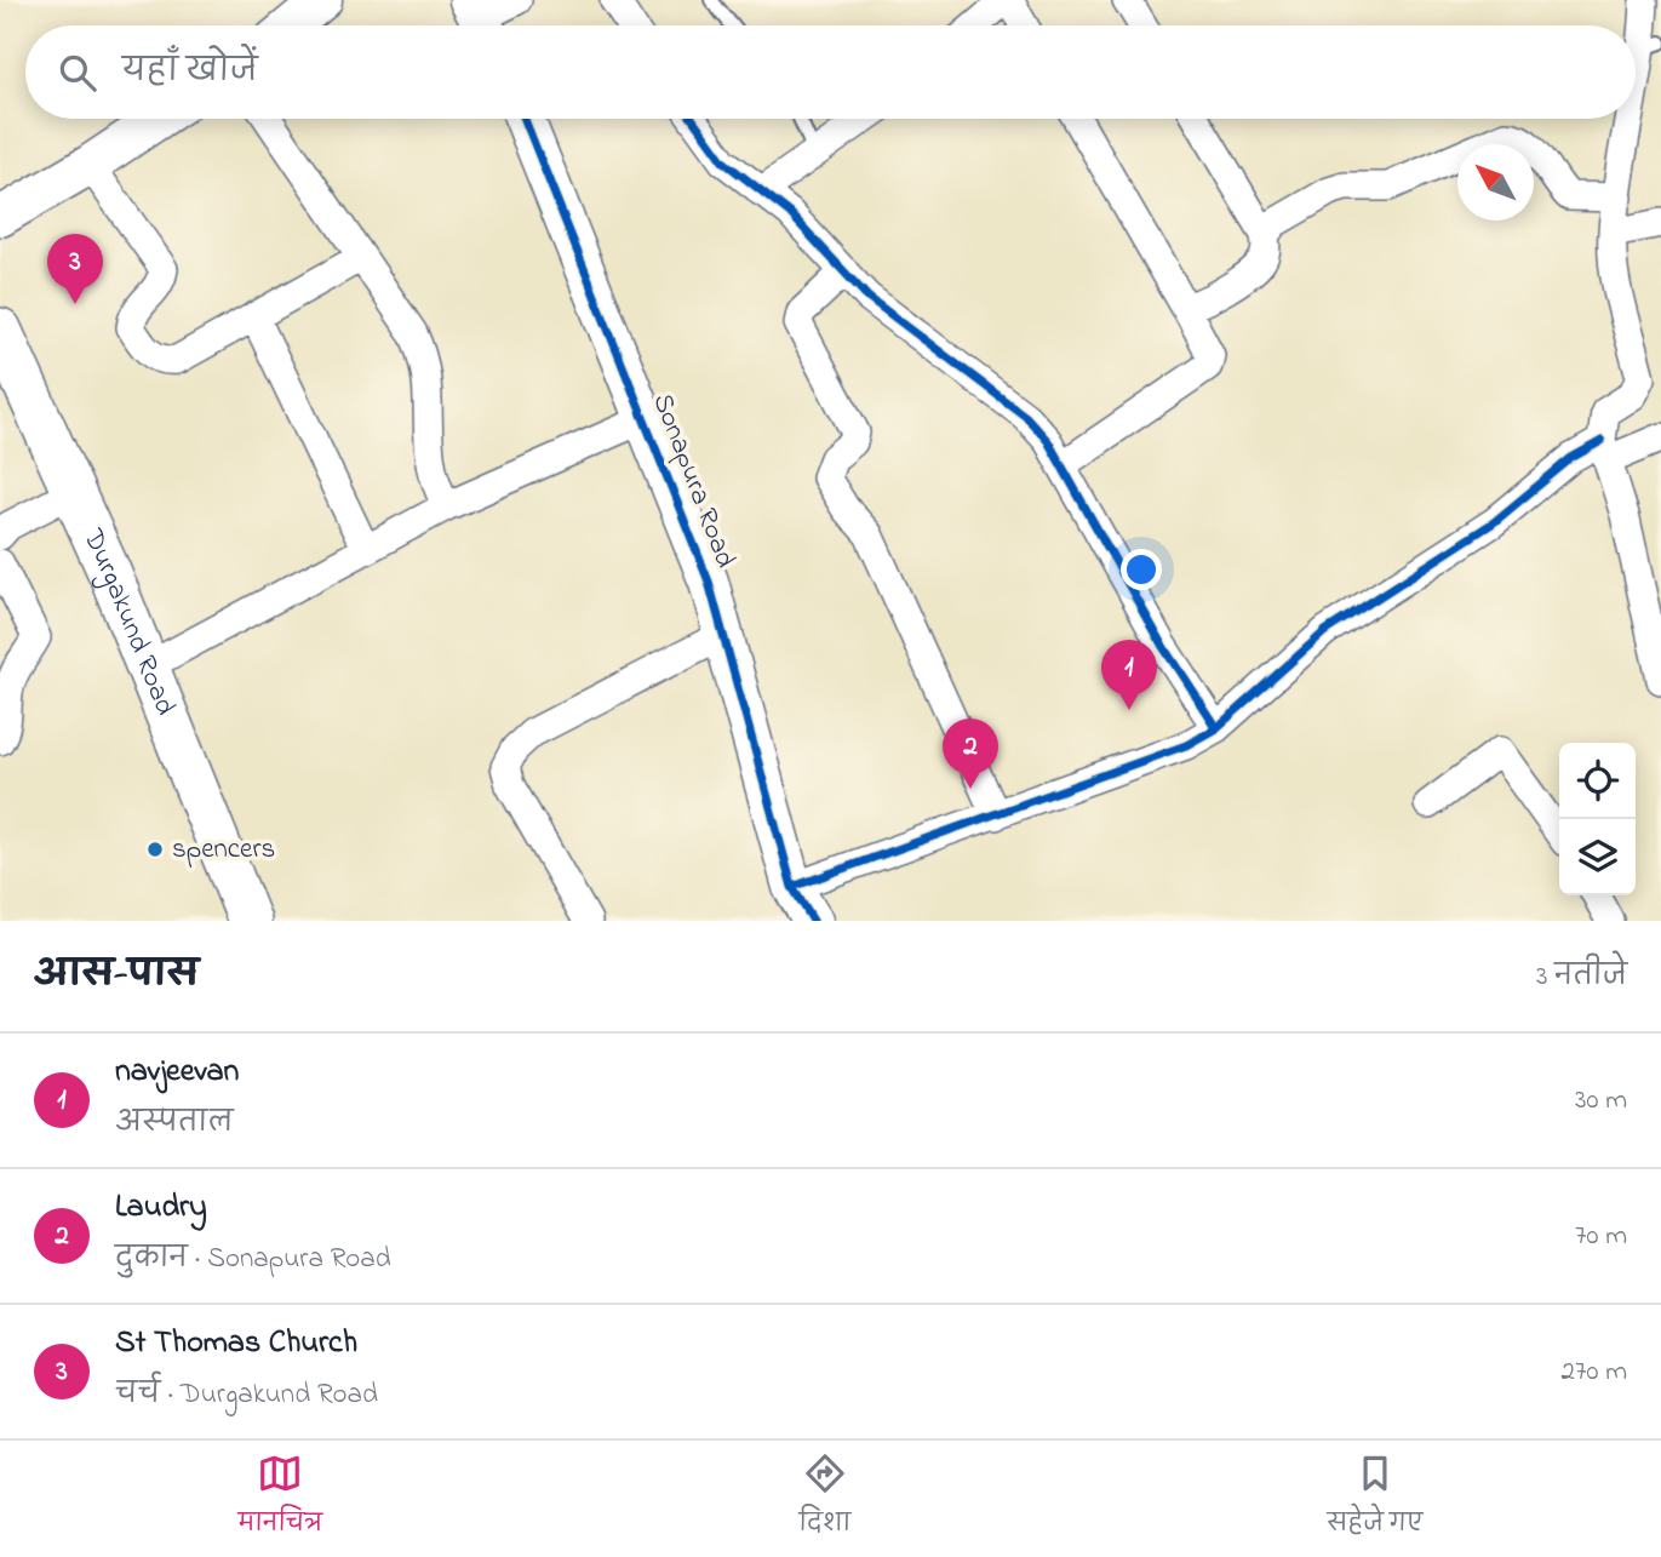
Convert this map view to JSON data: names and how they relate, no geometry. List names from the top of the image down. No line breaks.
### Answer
{"streets":{"main road":["Durgakund Road"],"street":["Sonapura Road"]},"places":["spencers"],"north":"top left","page":{"search":"यहाँ खोजें","pins":["3","1","2"],"heading":["आस-पास","3 नतीजे"],"list":[{"mark":"1","name":"navjeevan","note":"अस्पताल","value":"30 m"},{"mark":"2","name":"Laudry","note":"दुकान · Sonapura Road","value":"70 m"},{"mark":"3","name":"St Thomas Church","note":"चर्च · Durgakund Road","value":"270 m"}],"nav":["मानचित्र","दिशा","सहेजे गए"]}}
